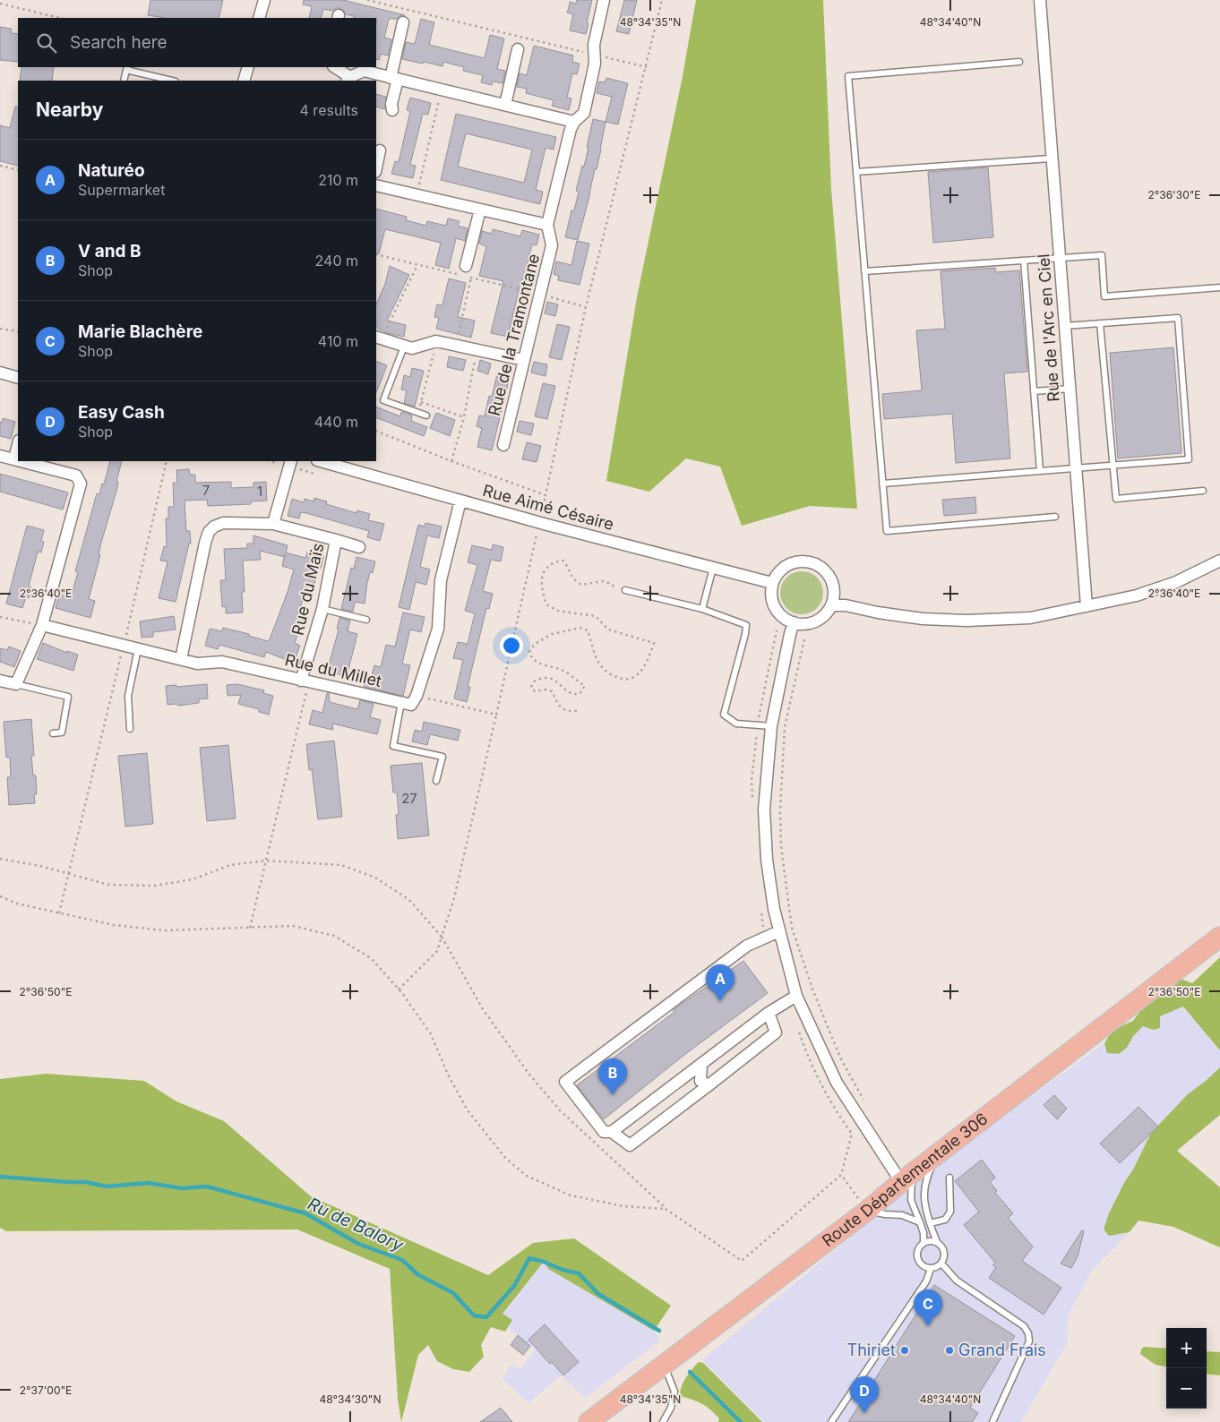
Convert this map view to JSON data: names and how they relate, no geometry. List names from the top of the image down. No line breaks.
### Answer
{"streets":{"main road":["Route Départementale 306"],"street":["Rue de l'Arc en Ciel","Rue de la Tramontane","Rue Aimé Césaire","Rue du Maïs","Rue du Millet"]},"crossings":[["Rue du Maïs","Rue du Millet"]],"water":["Ru de Balory"],"places":["Thiriet","Grand Frais"],"house_numbers":["7","1","27"],"page":{"search":"Search here","heading":["Nearby","4 results"],"list":[{"mark":"A","name":"Naturéo","note":"Supermarket","value":"210 m"},{"mark":"B","name":"V and B","note":"Shop","value":"240 m"},{"mark":"C","name":"Marie Blachère","note":"Shop","value":"410 m"},{"mark":"D","name":"Easy Cash","note":"Shop","value":"440 m"}],"pins":["A","B","C","D"],"map_buttons":["+","−"]},"coordinates":["48°34'35\"N","48°34'40\"N","2°36'30\"E","2°36'40\"E","2°36'50\"E","2°37'00\"E","48°34'30\"N"]}
